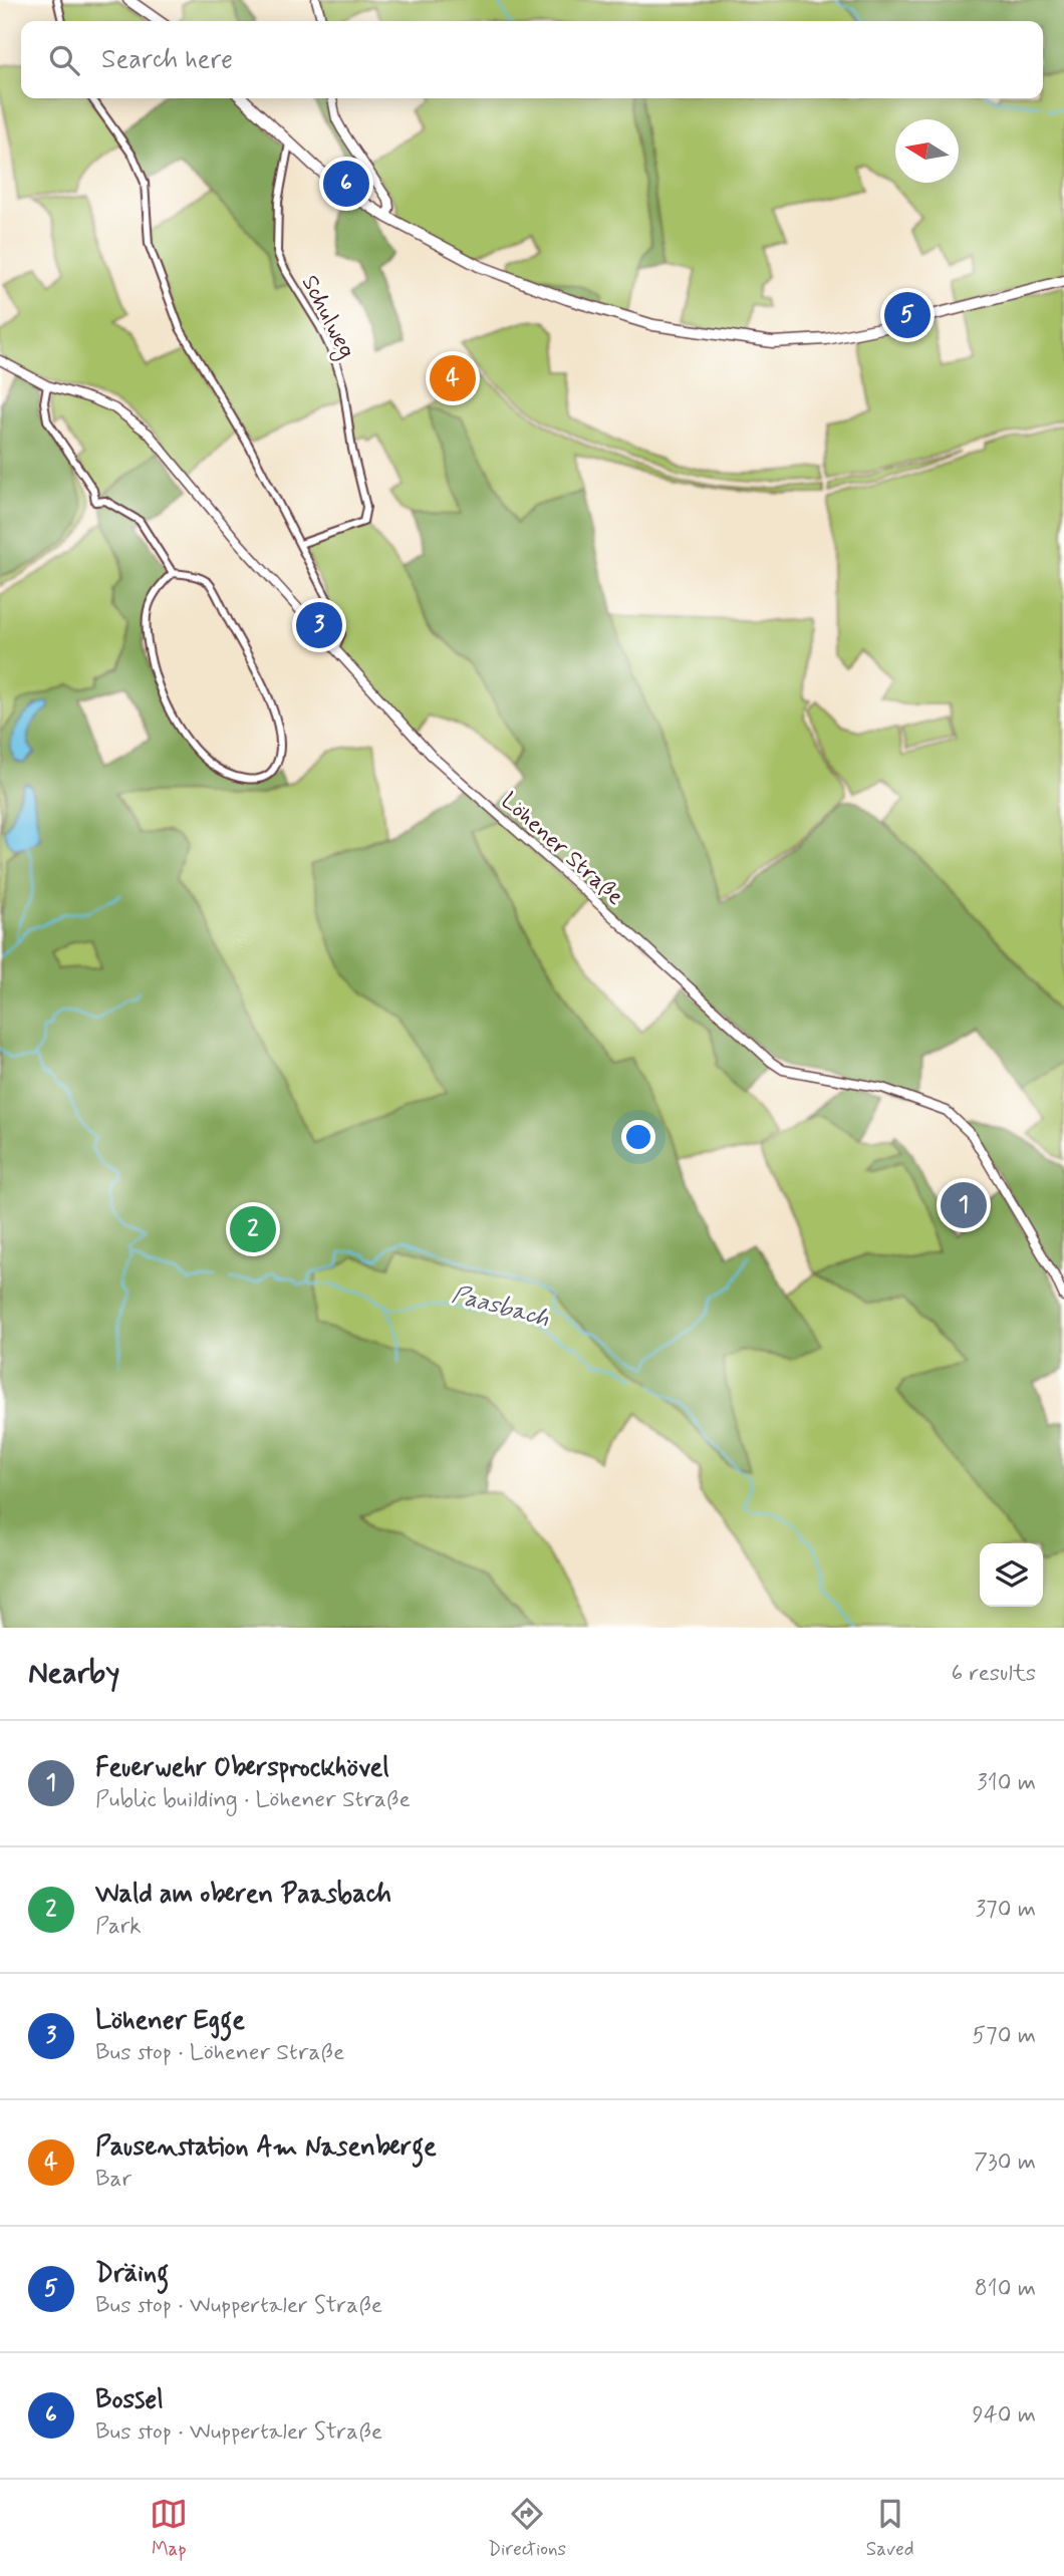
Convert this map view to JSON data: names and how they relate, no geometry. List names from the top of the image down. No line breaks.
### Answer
{"streets":{"street":["Schulweg","Löhener Straße"]},"water":["Paasbach"],"north":"left","page":{"search":"Search here","pins":["6","5","4","3","1","2"],"heading":["Nearby","6 results"],"list":[{"mark":"1","name":"Feuerwehr Obersprockhövel","note":"Public building · Löhener Straße","value":"310 m"},{"mark":"2","name":"Wald am oberen Paasbach","note":"Park","value":"370 m"},{"mark":"3","name":"Löhener Egge","note":"Bus stop · Löhener Straße","value":"570 m"},{"mark":"4","name":"Pausenstation Am Nasenberge","note":"Bar","value":"730 m"},{"mark":"5","name":"Dräing","note":"Bus stop · Wuppertaler Straße","value":"810 m"},{"mark":"6","name":"Bossel","note":"Bus stop · Wuppertaler Straße","value":"940 m"}],"nav":["Map","Directions","Saved"]}}
